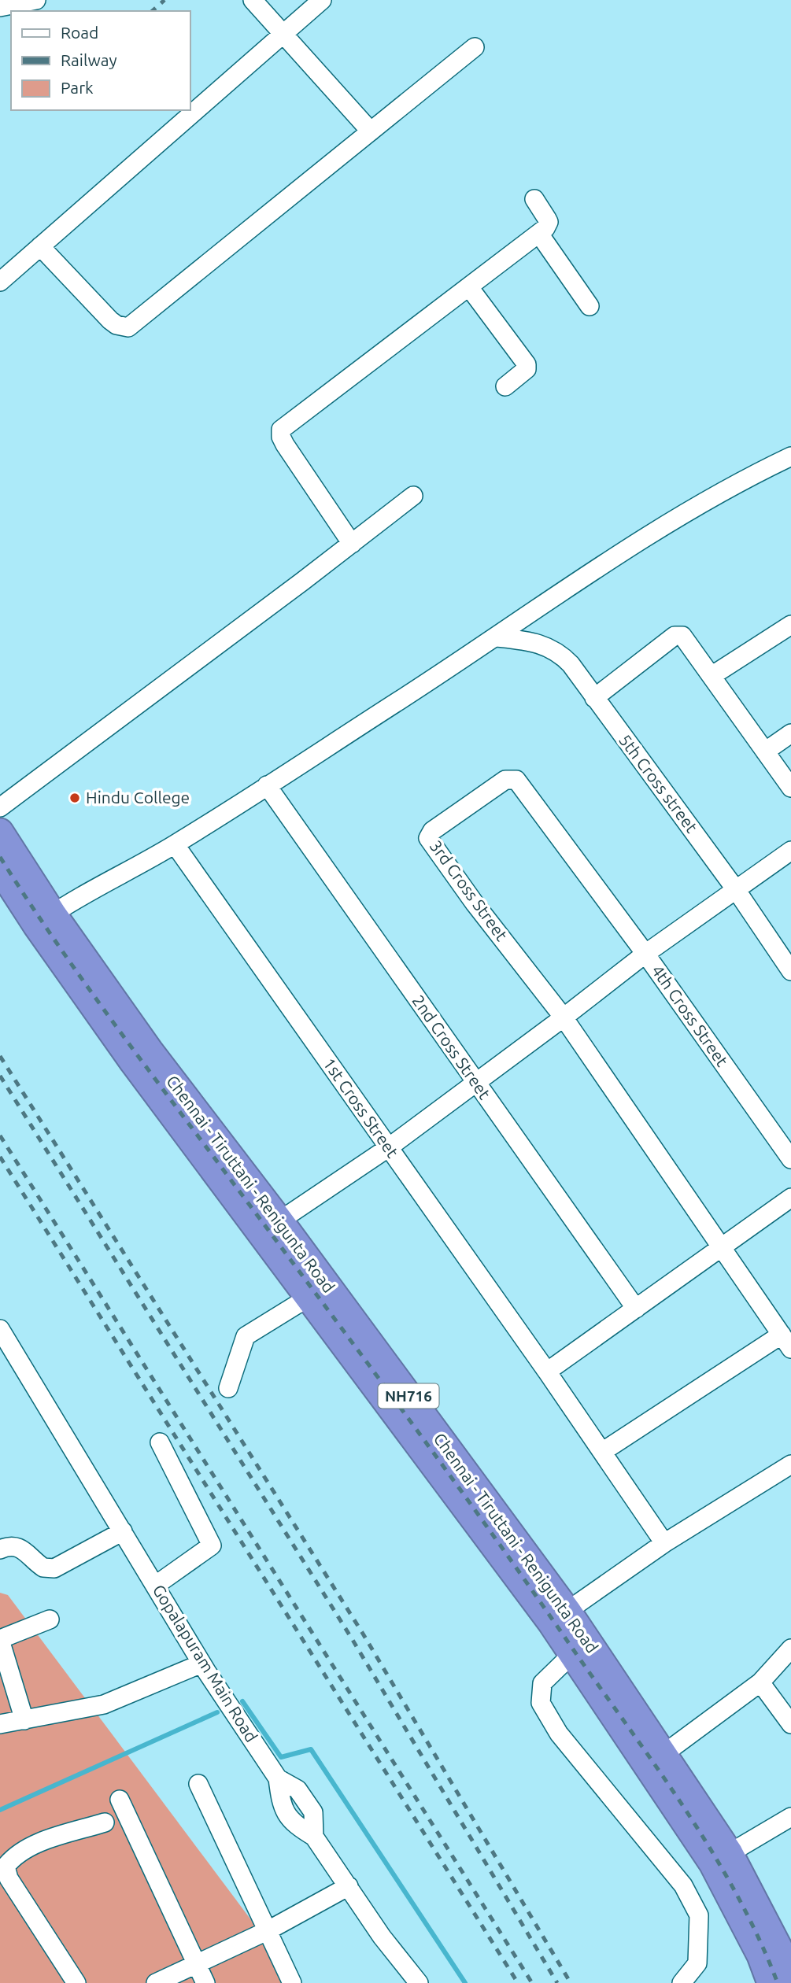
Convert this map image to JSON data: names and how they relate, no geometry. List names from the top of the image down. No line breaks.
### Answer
{"streets":{"highway":["Chennai - Tiruttani - Renigunta Road","NH716"],"street":["5th Cross street","3rd Cross Street","4th Cross Street","2nd Cross Street","1st Cross Street","Gopalapuram Main Road"]},"crossings":[["3rd Cross Street","4th Cross Street"]],"places":["Hindu College"],"legend":["Road","Railway","Park"]}
